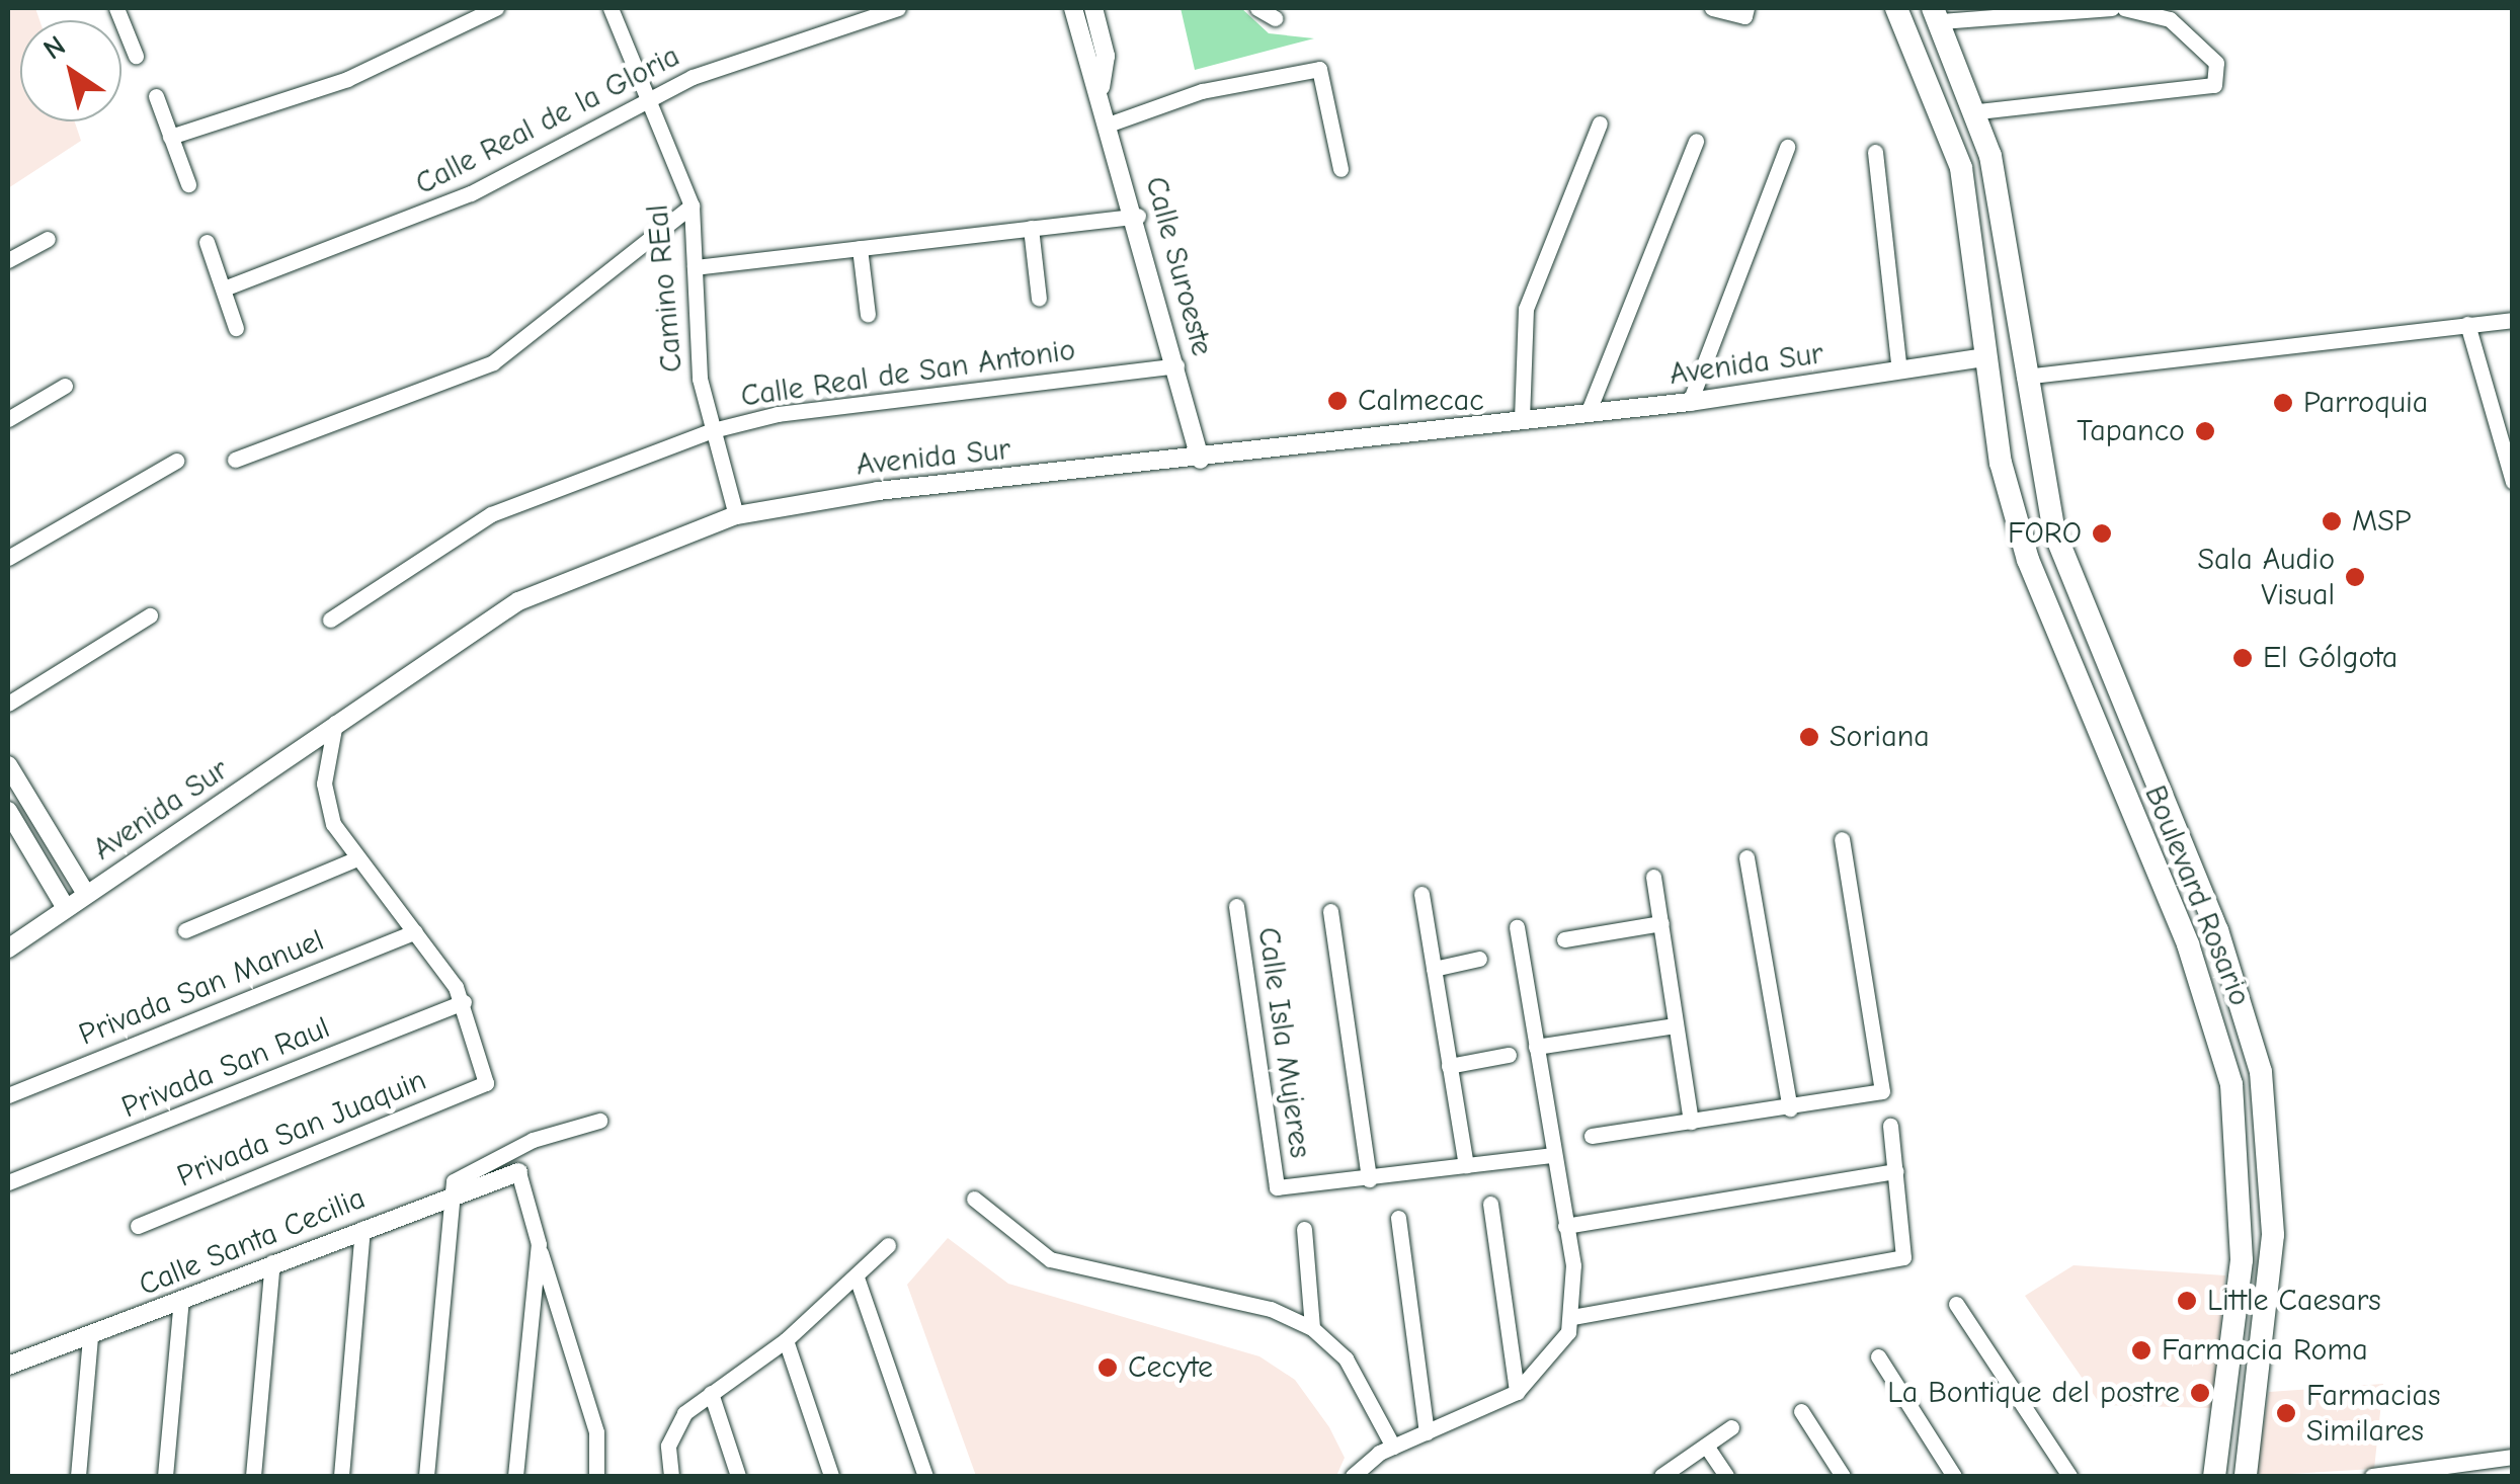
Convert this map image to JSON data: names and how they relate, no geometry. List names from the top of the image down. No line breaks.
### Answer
{"streets":{"main road":["Boulevard Rosario"],"street":["Calle Real de la Gloria","Calle Suroeste","Camino REal","Avenida Sur","Calle Real de San Antonio","Privada San Manuel","Calle Isla Mujeres","Privada San Raul","Privada San Juaquin","Calle Santa Cecilia"]},"crossings":[["Calle Real de la Gloria","Camino REal"],["Calle Suroeste","Avenida Sur"],["Calle Suroeste","Calle Real de San Antonio"],["Camino REal","Avenida Sur"],["Camino REal","Calle Real de San Antonio"],["Avenida Sur","Boulevard Rosario"],["Privada San Raul","Privada San Juaquin"]],"places":["Calmecac","Parroquia","Tapanco","MSP","FORO","Sala Audio Visual","El Gólgota","Soriana","Little Caesars","Farmacia Roma","Cecyte","La Bontique del postre","Farmacias Similares"],"north":"top left"}
